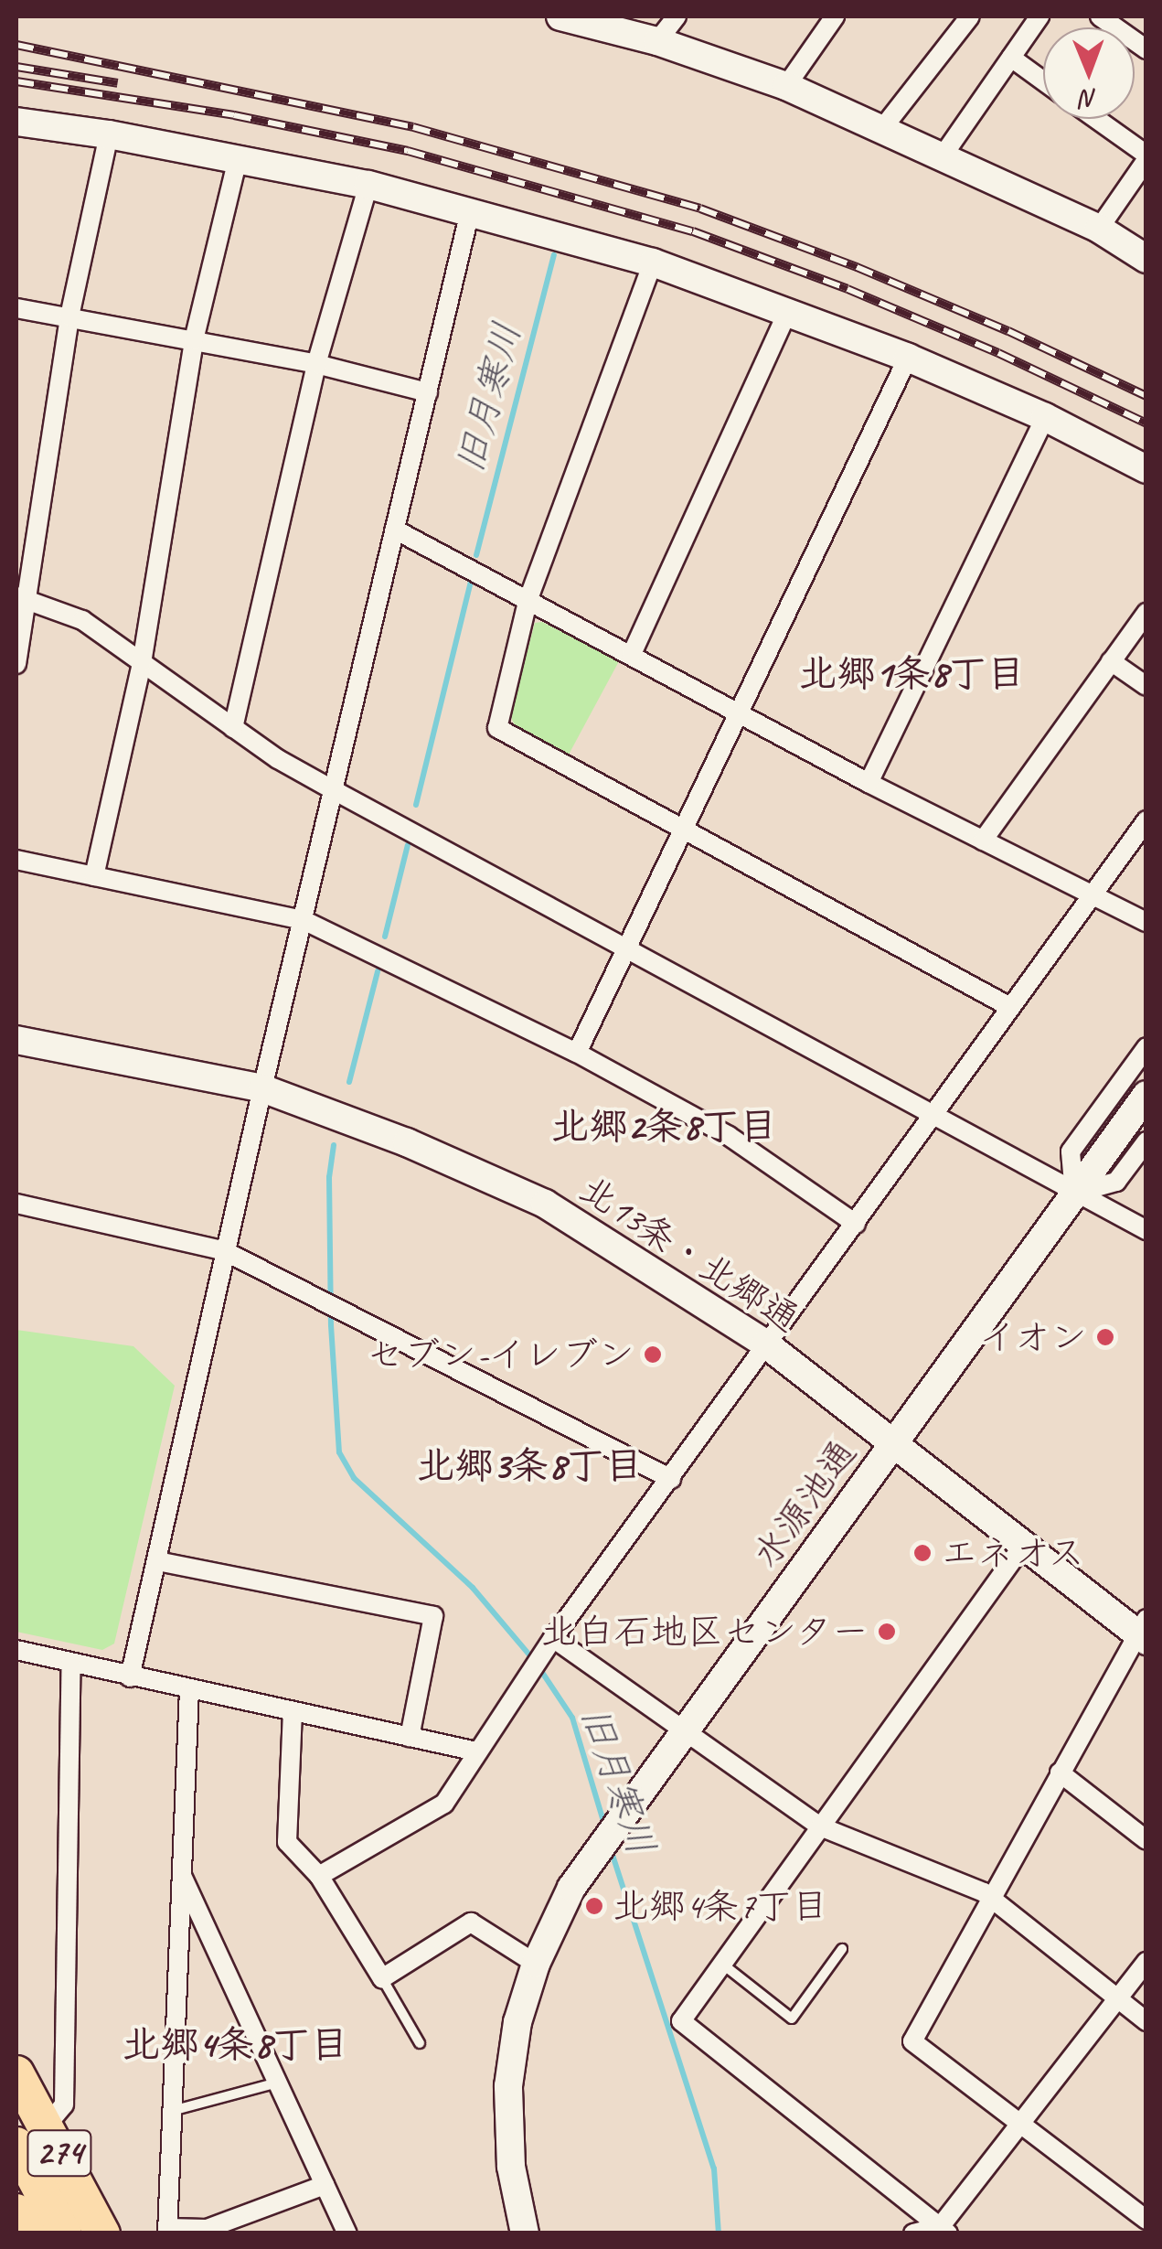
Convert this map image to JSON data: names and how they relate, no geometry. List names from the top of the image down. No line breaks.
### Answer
{"streets":{"highway":["274"],"street":["北13条・北郷通","水源池通"]},"crossings":[["北13条・北郷通","水源池通"]],"districts":["北郷1条8丁目","北郷2条8丁目","北郷3条8丁目","北郷4条8丁目"],"water":["旧月寒川"],"places":["イオン","セブン-イレブン","エネオス","北白石地区センター","北郷4条7丁目"],"north":"bottom"}
